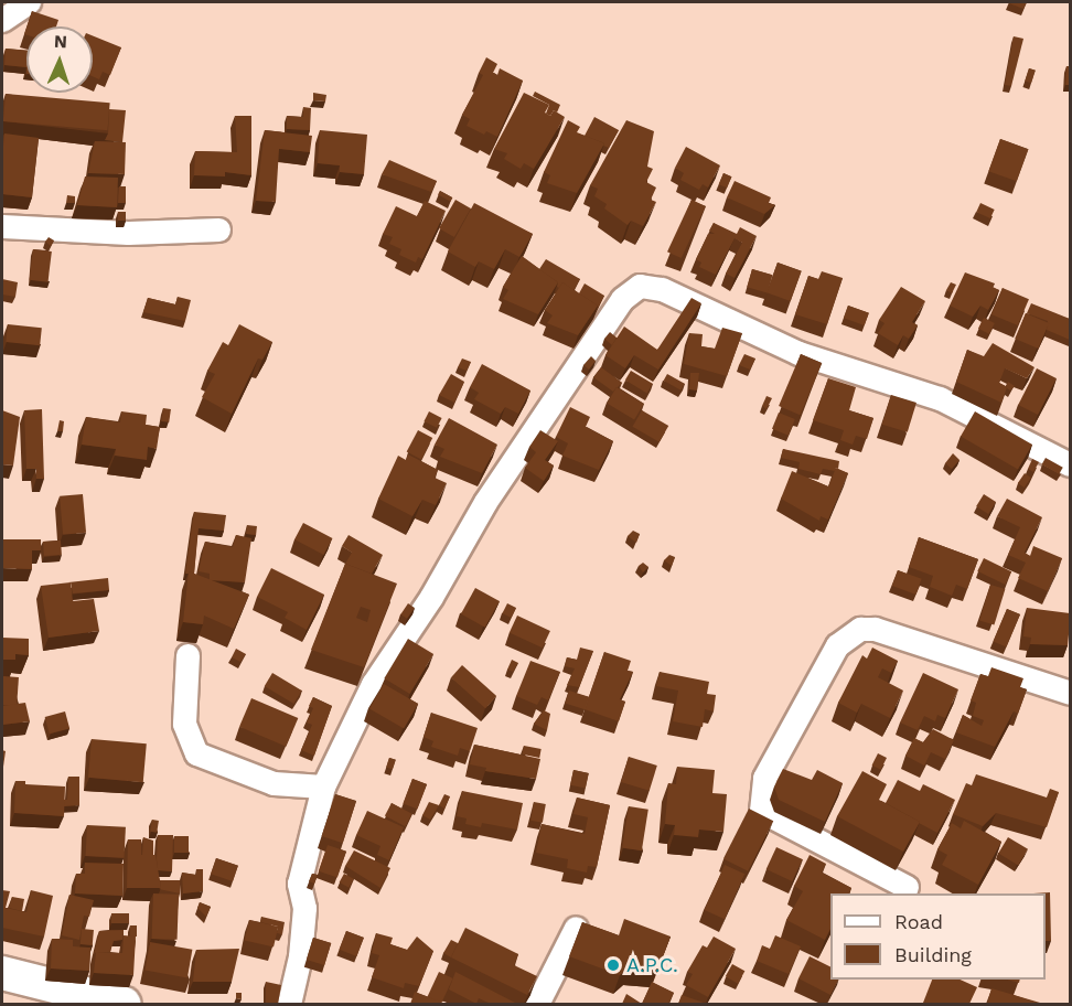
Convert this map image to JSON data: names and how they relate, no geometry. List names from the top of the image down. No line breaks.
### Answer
{"places":["A.P.C."],"legend":["Road","Building"],"north":"top"}
